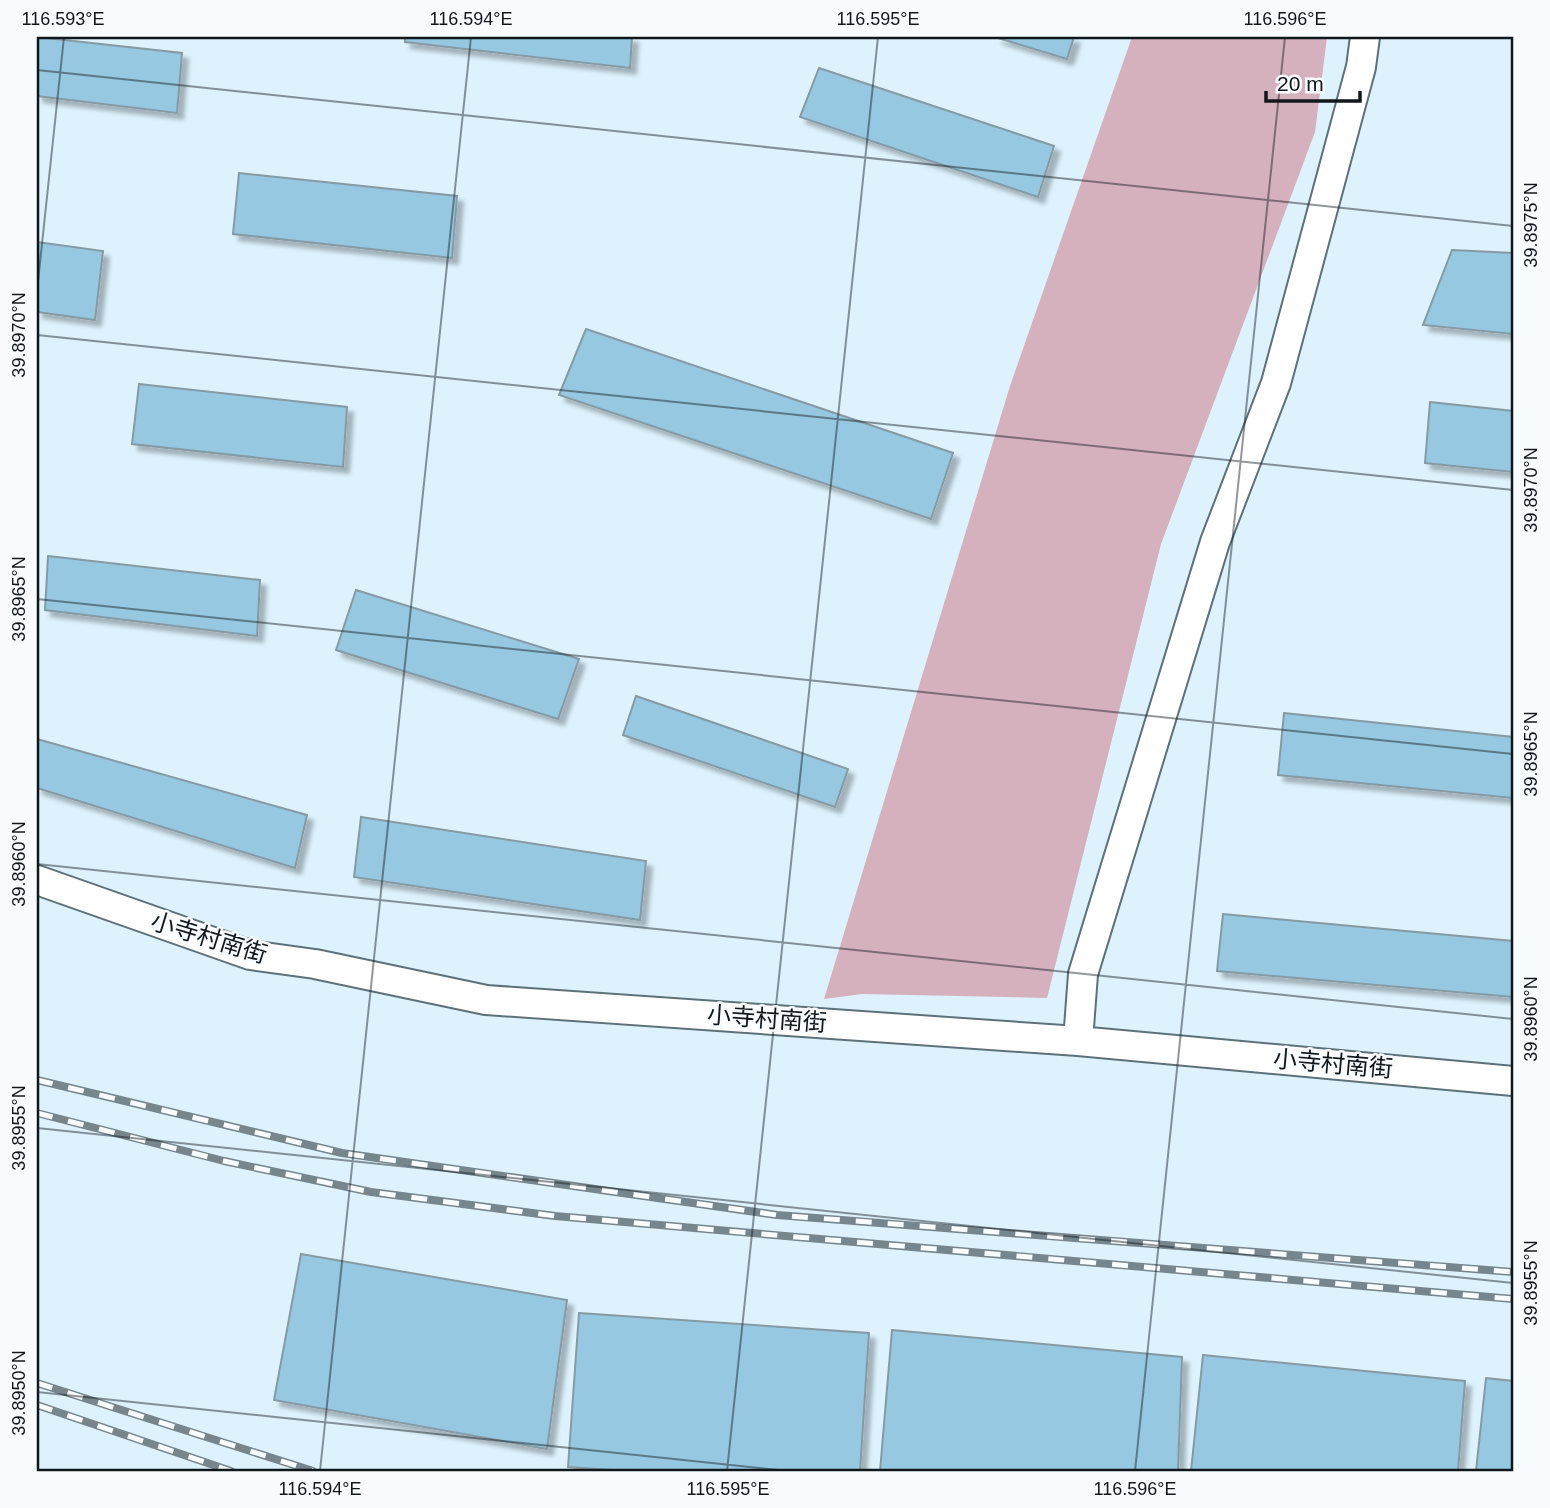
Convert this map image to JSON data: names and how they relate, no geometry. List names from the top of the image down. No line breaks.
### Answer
{"streets":{"street":["小寺村南街"]},"scale_bar":"20 m","coordinates":["116.593°E","116.594°E","116.595°E","116.596°E","39.8975°N","39.8970°N","39.8965°N","39.8960°N","39.8955°N","39.8950°N"]}
